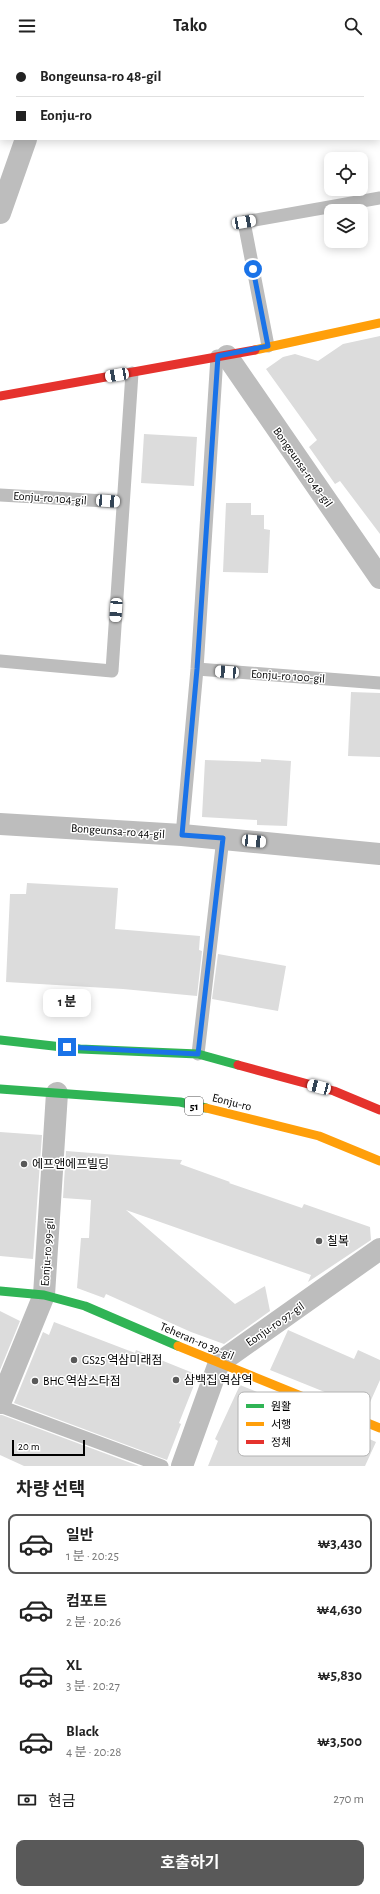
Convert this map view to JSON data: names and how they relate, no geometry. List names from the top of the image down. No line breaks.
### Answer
{"streets":{"street":["Bongeunsa-ro 48-gil","Bongeunsa-ro 44-gil","Eonju-ro","51","Eonju-ro 99-gil","Eonju-ro 97-gil","Teheran-ro 39-gil"],"lane":["Eonju-ro 104-gil","Eonju-ro 100-gil"]},"crossings":[["Eonju-ro","Eonju-ro 99-gil"],["Eonju-ro 99-gil","Teheran-ro 39-gil"],["Eonju-ro 97-gil","Teheran-ro 39-gil"]],"places":["에프앤에프빌딩","칠복","GS25 역삼미래점","삼백집 역삼역","BHC 역삼스타점"],"legend":["원활","서행","정체"],"scale_bar":"20 m","page":{"header":"Tako","banner":["Bongeunsa-ro 48-gil","Eonju-ro"],"bubble":"1 분","scale":"20 m","heading":"차량 선택","list":[{"name":"일반","note":"1 분 · 20:25","value":"₩3,430"},{"name":"컴포트","note":"2 분 · 20:26","value":"₩4,630"},{"name":"XL","note":"3 분 · 20:27","value":"₩5,830"},{"name":"Black","note":"4 분 · 20:28","value":"₩3,500"}],"pay":["현금","270 m"],"buttons":"호출하기"}}
